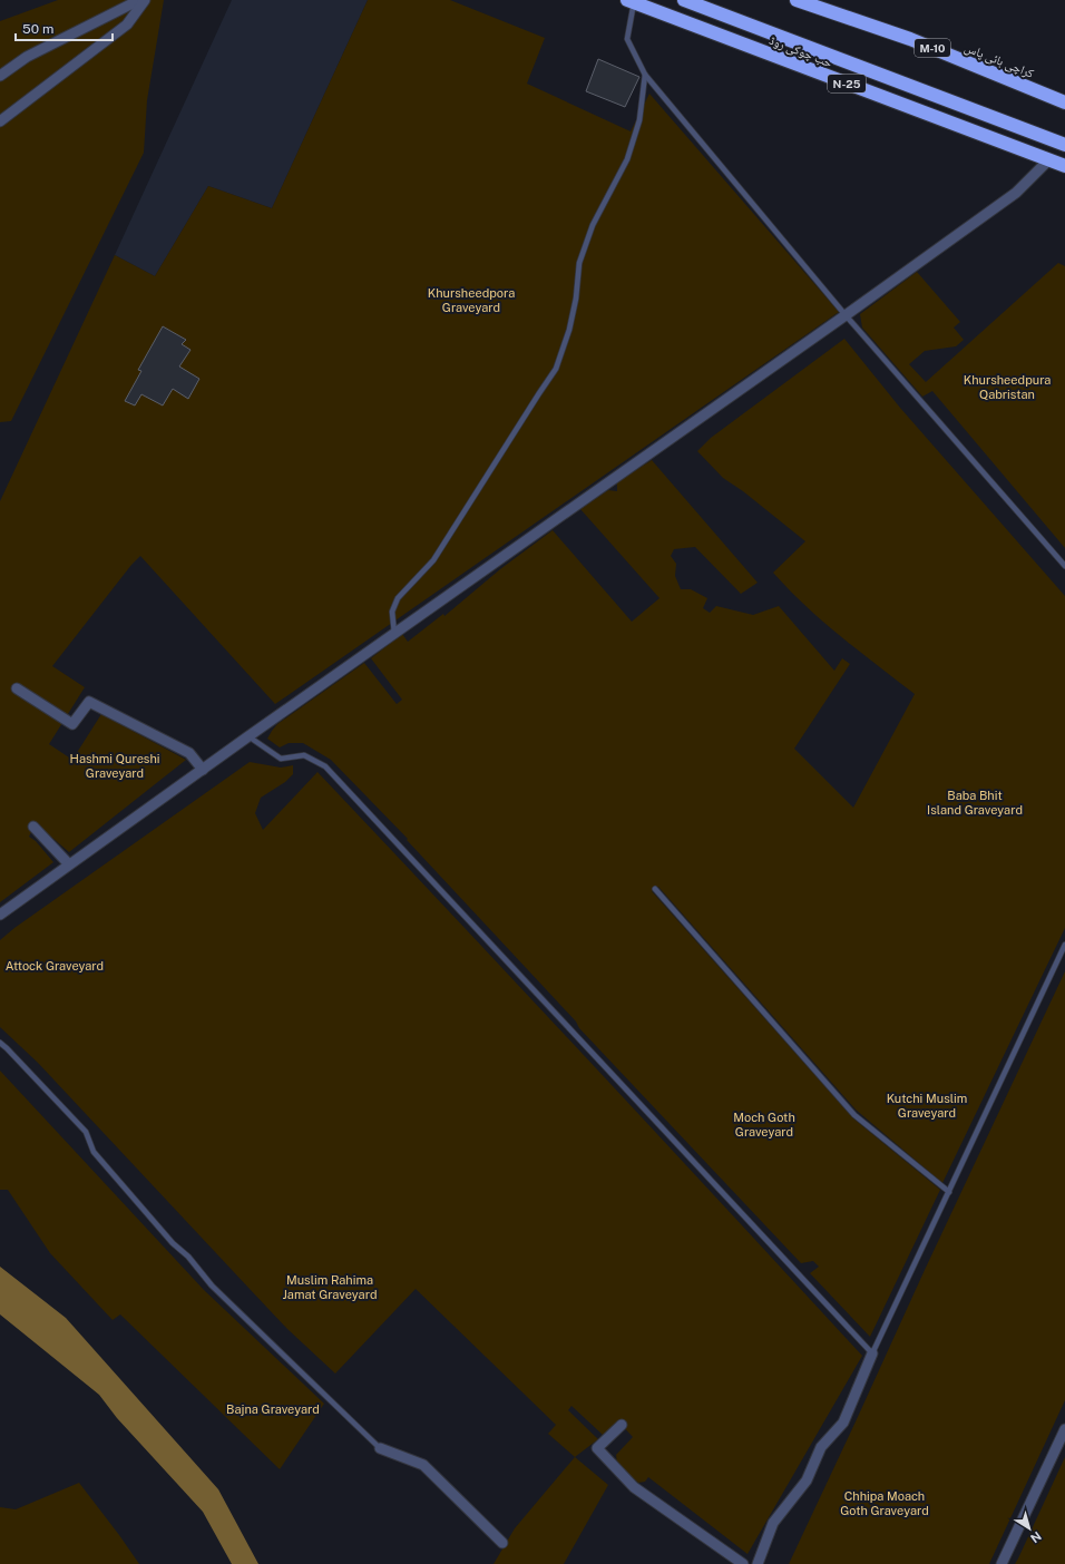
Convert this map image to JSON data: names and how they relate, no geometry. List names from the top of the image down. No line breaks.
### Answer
{"streets":{"highway":["M-10","حب چوکی روڈ","کراچی بائی پاس","N-25"]},"parks":["Khursheedpora Graveyard","Khursheedpura Qabristan","Hashmi Qureshi Graveyard","Baba Bhit Island Graveyard","Attock Graveyard","Kutchi Muslim Graveyard","Moch Goth Graveyard","Muslim Rahima Jamat Graveyard","Bajna Graveyard","Chhipa Moach Goth Graveyard"],"scale_bar":"50 m","north":"bottom right"}
